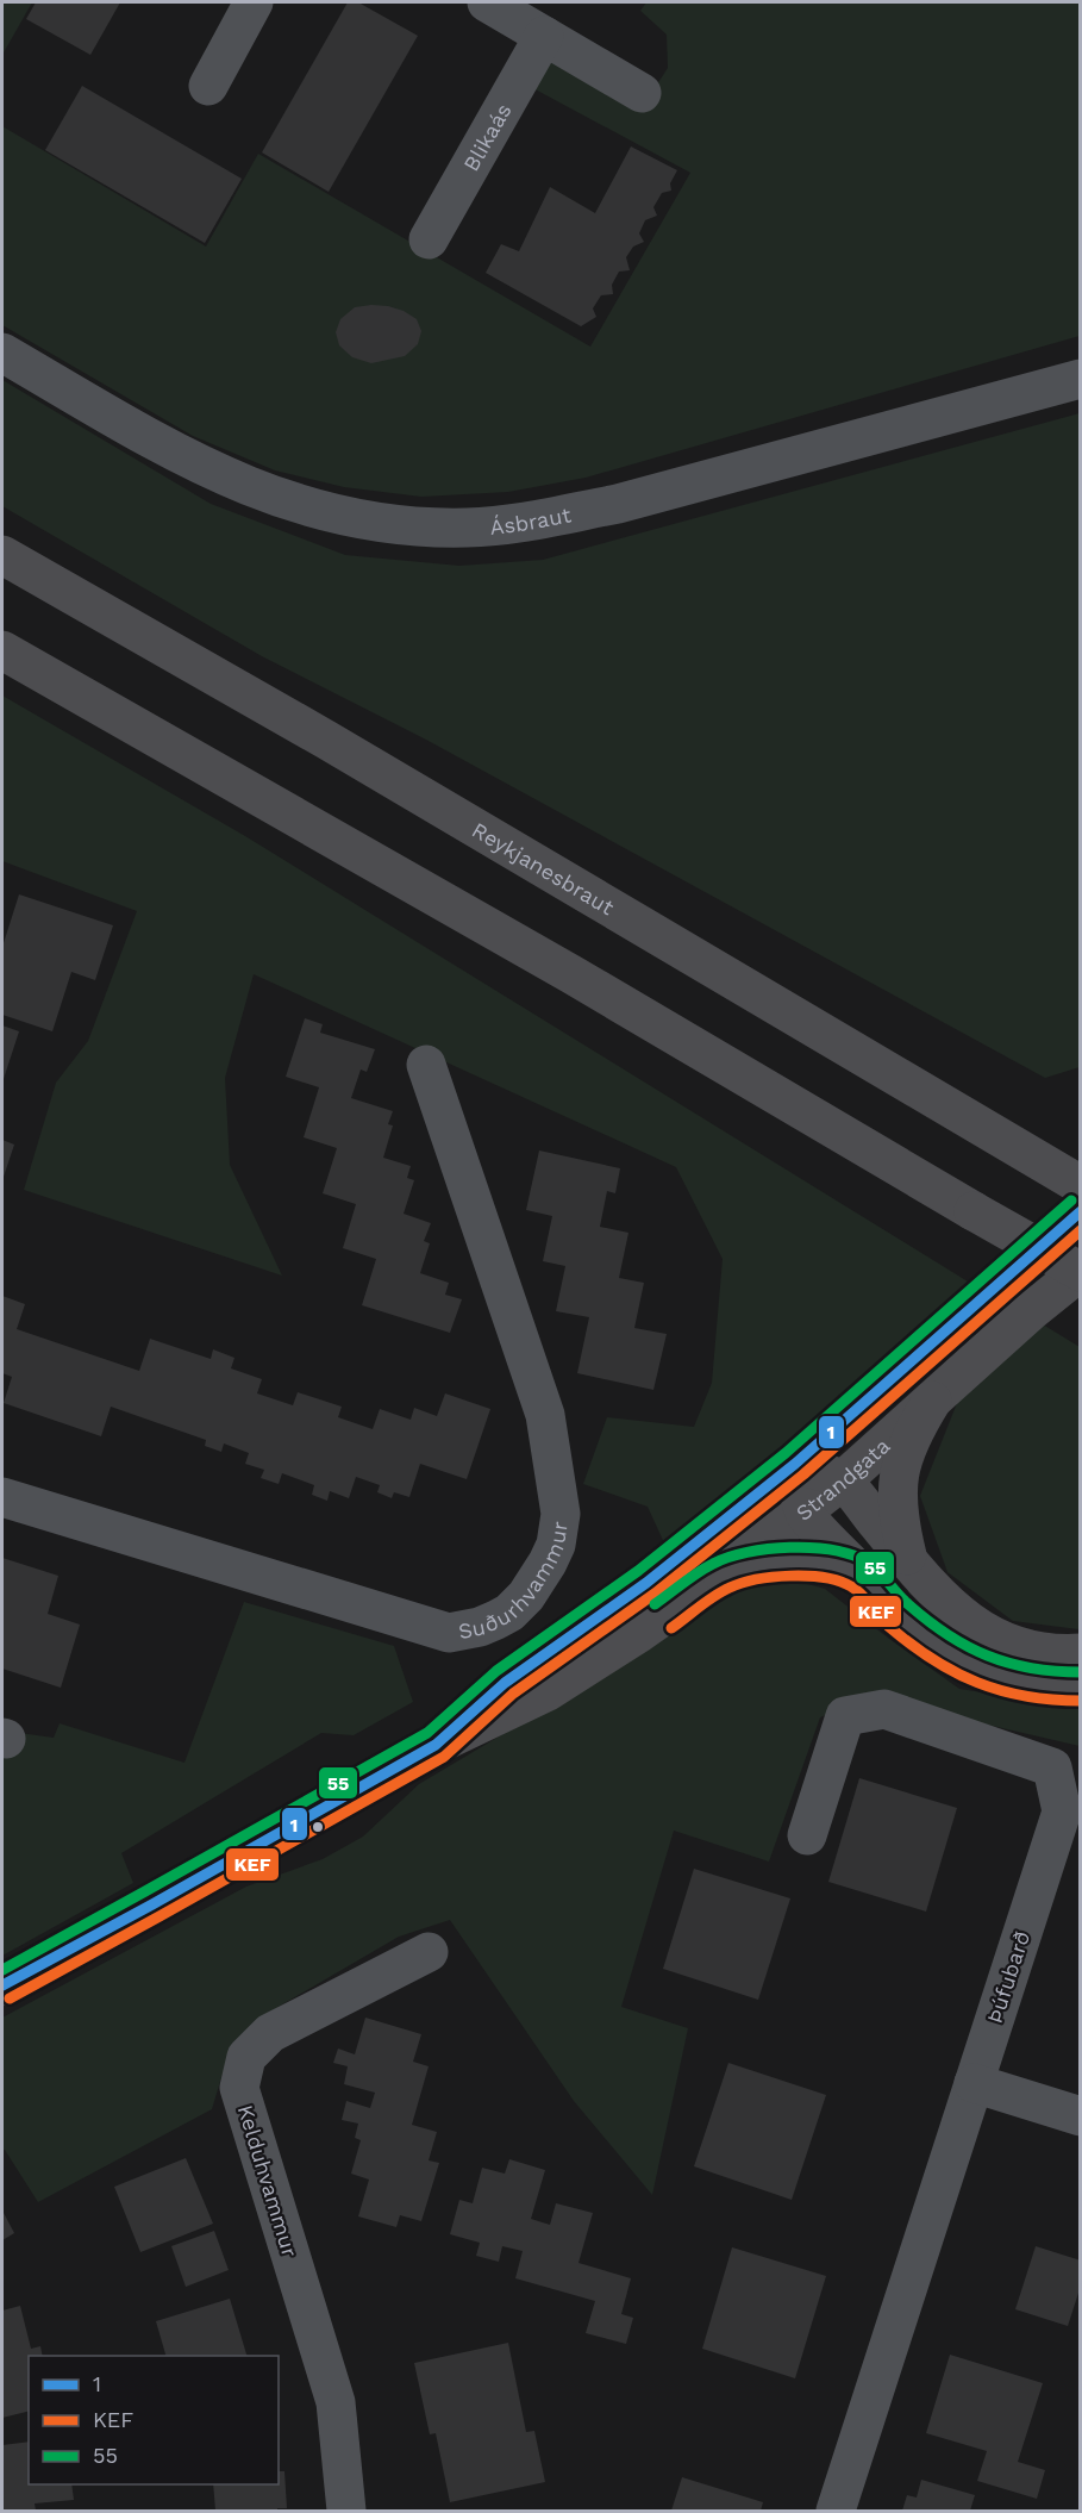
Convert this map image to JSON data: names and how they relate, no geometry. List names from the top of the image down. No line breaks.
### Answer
{"streets":{"main road":["Reykjanesbraut","Strandgata"],"street":["Blikaás","Ásbraut","Suðurhvammur","Þúfubarð","Kelduhvammur"]},"lines":["transit line 55","transit line 1","transit line KEF"],"legend":["1","KEF","55"]}
